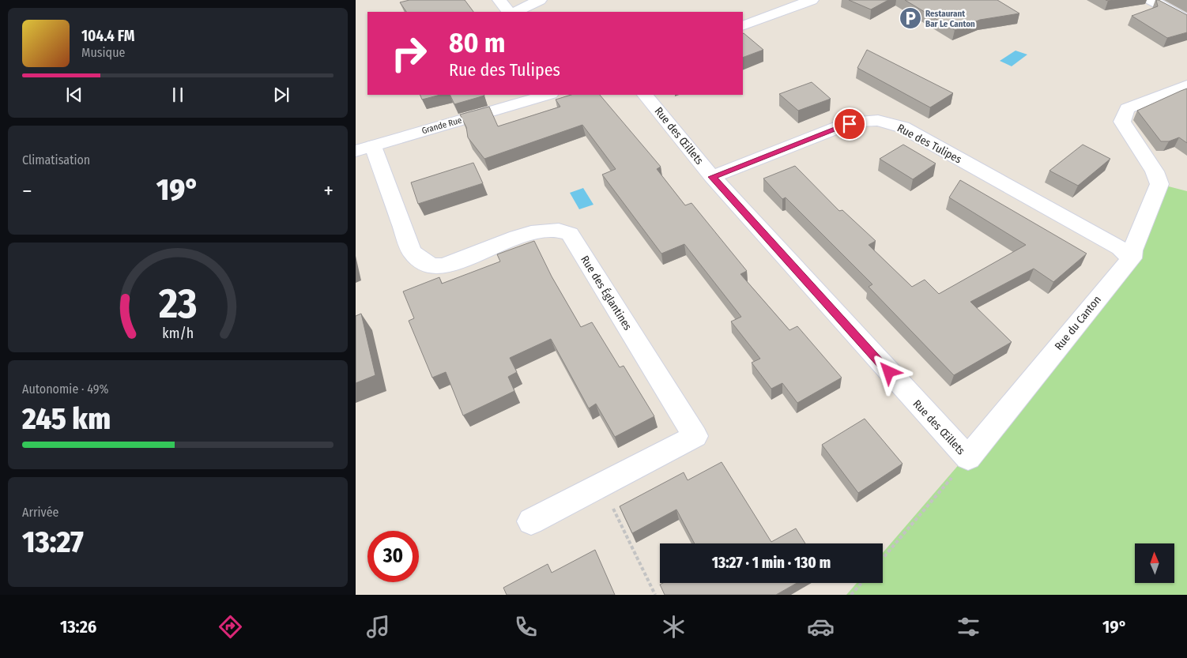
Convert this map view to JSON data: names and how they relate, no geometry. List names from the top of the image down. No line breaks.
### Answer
{"streets":{"street":["Grande Rue","Rue des Œillets","Rue des Tulipes","Rue des Églantines","Rue du Canton"]},"crossings":[["Grande Rue","Rue des Églantines"],["Rue des Œillets","Rue des Tulipes"],["Rue des Œillets","Rue du Canton"],["Rue des Tulipes","Rue du Canton"]],"places":{"parking":["Restaurant Bar Le Canton"]},"north":"top","page":{"turn":["80 m","Rue des Tulipes"],"song":["104.4 FM","Musique"],"tile":["Climatisation",["Autonomie · 49%","245 km"],["Arrivée","13:27"]],"heat":["−","19°","+"],"limit":"30","trip":"13:27 · 1 min · 130 m","tabs":["13:26","19°"],"gauge":["23","km/h"]}}
